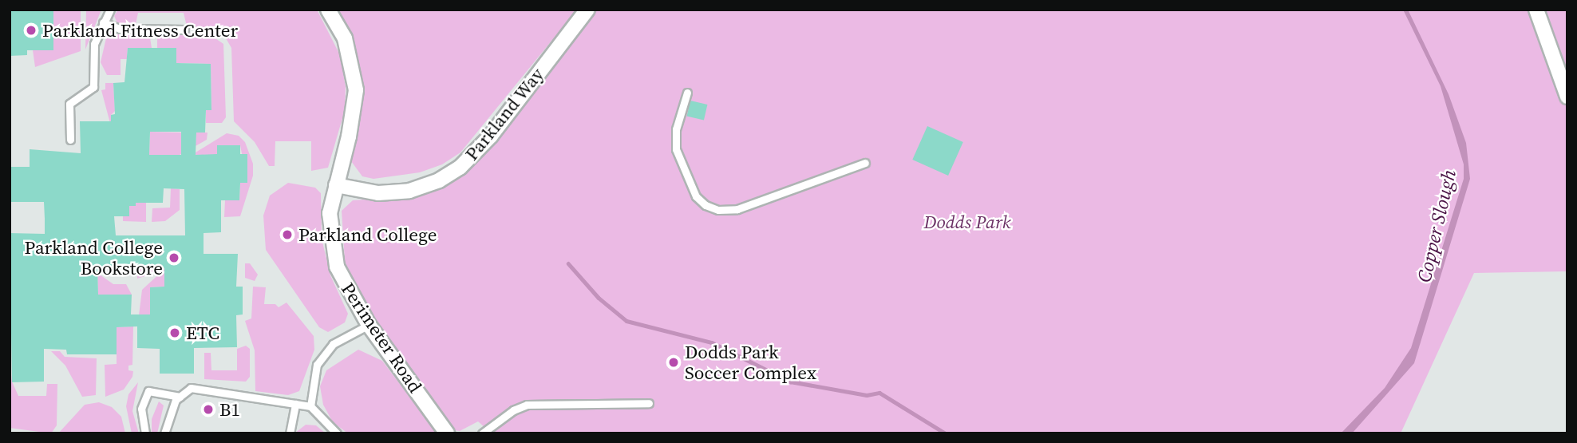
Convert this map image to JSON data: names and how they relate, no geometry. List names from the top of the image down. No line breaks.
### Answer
{"streets":{"street":["Parkland Way","Perimeter Road"]},"crossings":[["Parkland Way","Perimeter Road"]],"water":["Copper Slough"],"parks":["Dodds Park"],"places":["Parkland Fitness Center","Parkland College","Parkland College Bookstore","ETC","Dodds Park Soccer Complex","B1"]}
